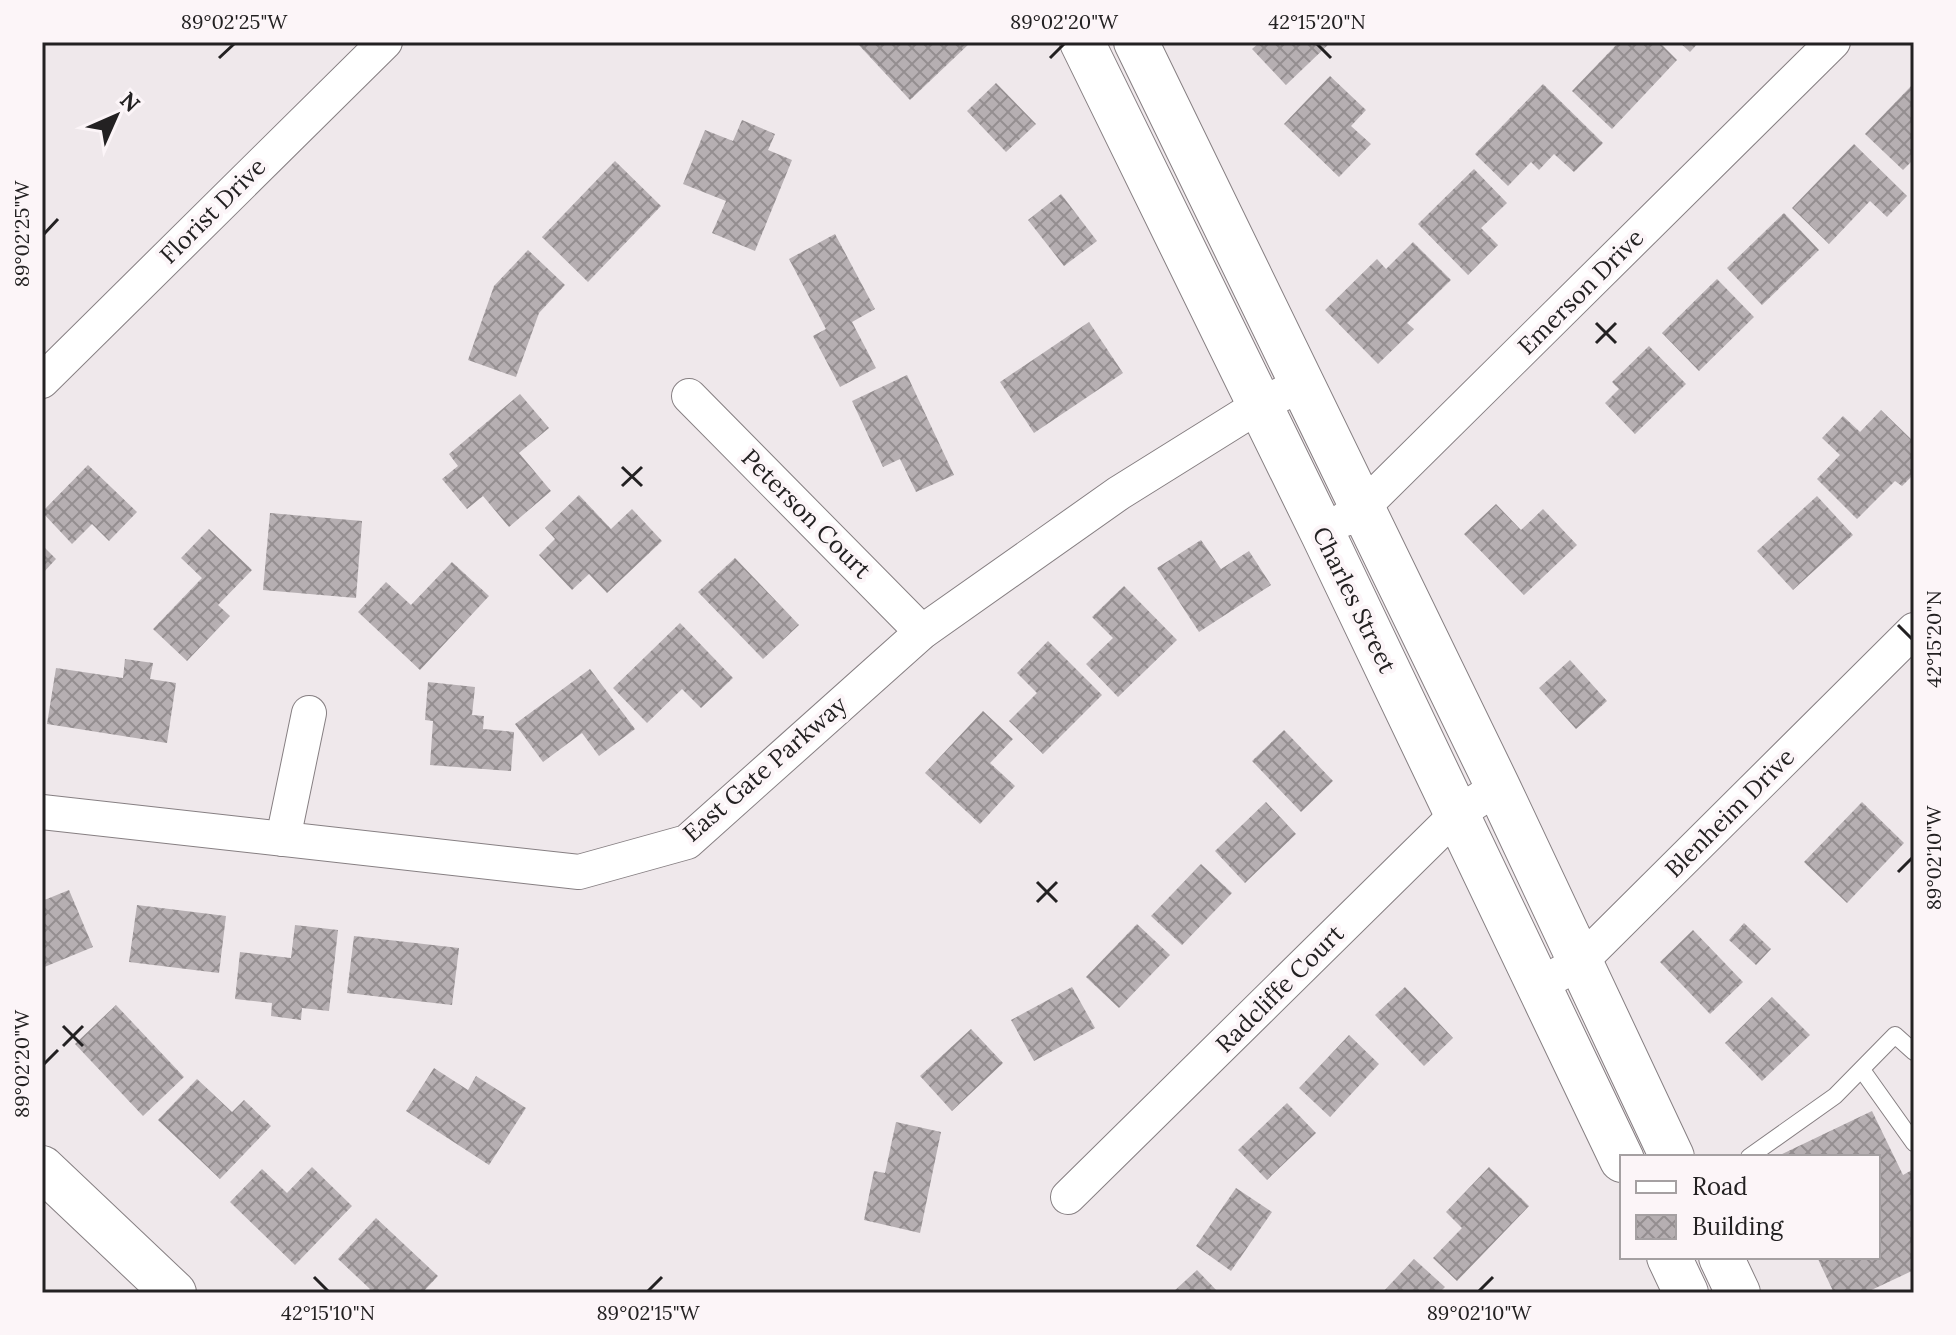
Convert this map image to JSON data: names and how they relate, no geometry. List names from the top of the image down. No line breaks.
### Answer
{"streets":{"main road":["Charles Street"],"street":["Florist Drive","Emerson Drive","Peterson Court","East Gate Parkway","Blenheim Drive","Radcliffe Court"]},"crossings":[["Emerson Drive","Charles Street"],["Peterson Court","East Gate Parkway"],["Charles Street","East Gate Parkway"],["Charles Street","Blenheim Drive"],["Charles Street","Radcliffe Court"]],"legend":["Road","Building"],"north":"top right","coordinates":["89°02'25\"W","89°02'20\"W","42°15'20\"N","89°02'10\"W","42°15'10\"N","89°02'15\"W"]}
